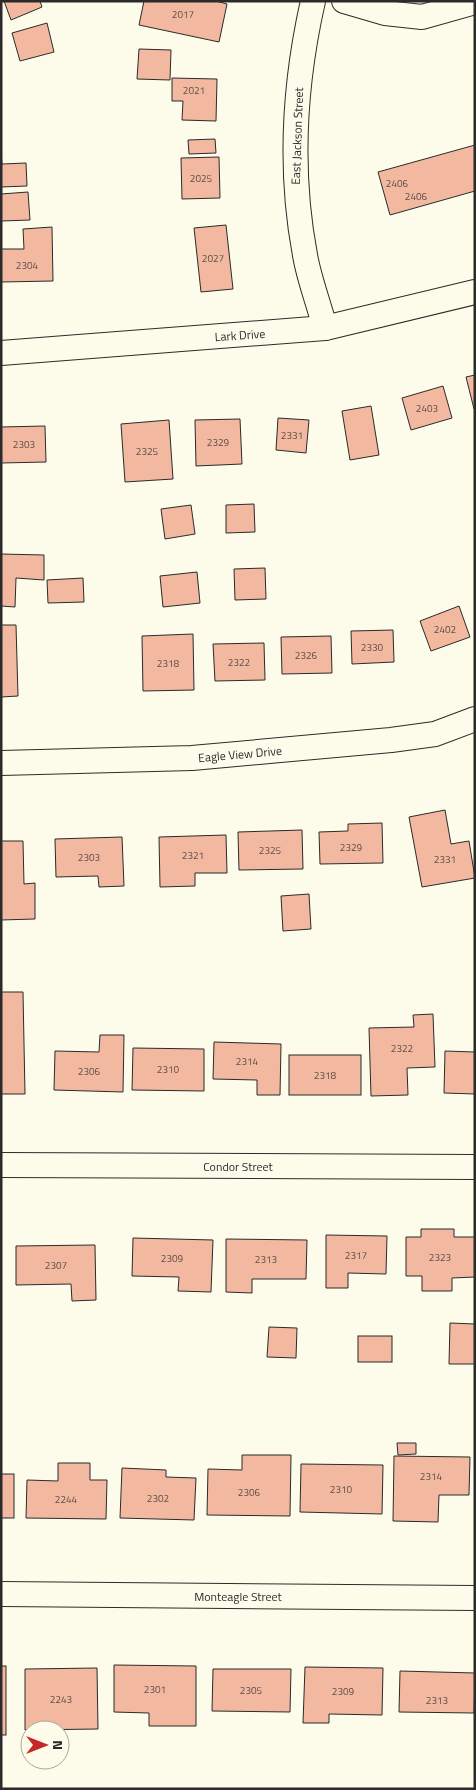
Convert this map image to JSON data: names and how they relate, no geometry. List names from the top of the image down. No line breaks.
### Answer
{"streets":{"street":["East Jackson Street","Lark Drive","Eagle View Drive","Condor Street","Monteagle Street"]},"crossings":[["East Jackson Street","Lark Drive"]],"house_numbers":["2017","2021","2025","2406","2406","2027","2304","2403","2331","2329","2303","2325","2402","2330","2326","2322","2318","2329","2325","2321","2303","2331","2322","2314","2310","2306","2318","2317","2323","2309","2313","2307","2314","2310","2306","2302","2244","2301","2305","2309","2243","2313"],"north":"right"}
